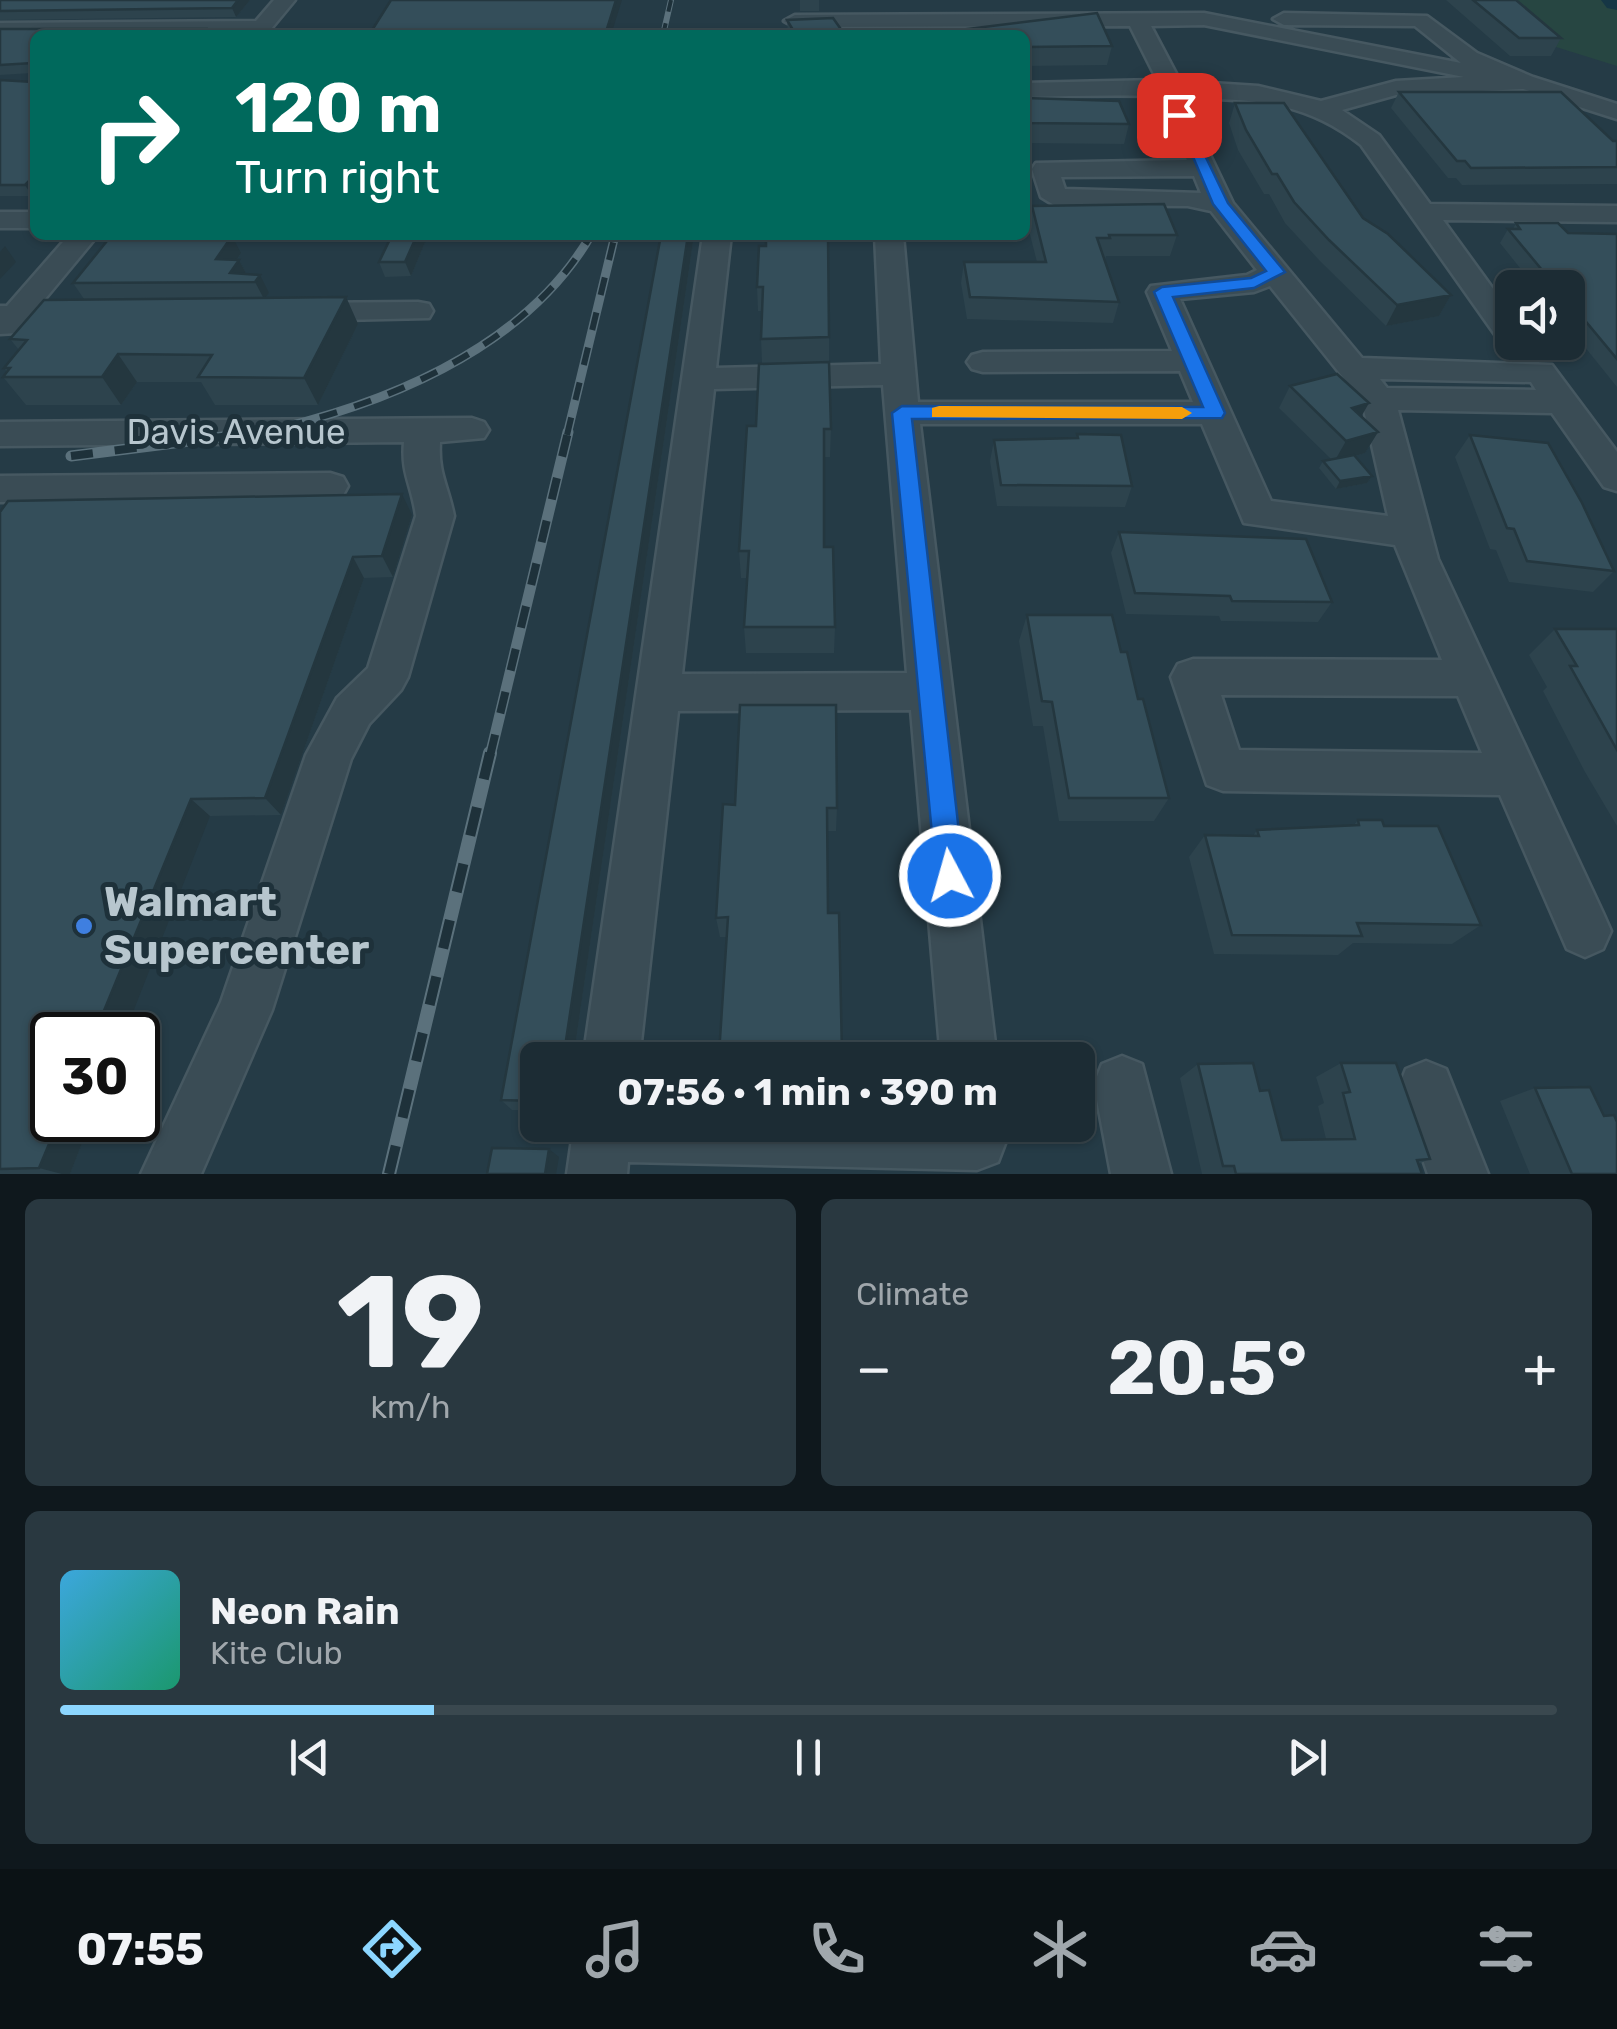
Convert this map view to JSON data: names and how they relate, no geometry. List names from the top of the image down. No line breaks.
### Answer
{"streets":{"street":["Davis Avenue"]},"places":["Walmart Supercenter"],"page":{"turn":["120 m","Turn right"],"limit":"30","trip":"07:56 · 1 min · 390 m","tile":[["19","km/h"],"Climate"],"heat":["−","20.5°","+"],"song":["Neon Rain","Kite Club"],"tabs":"07:55"}}
